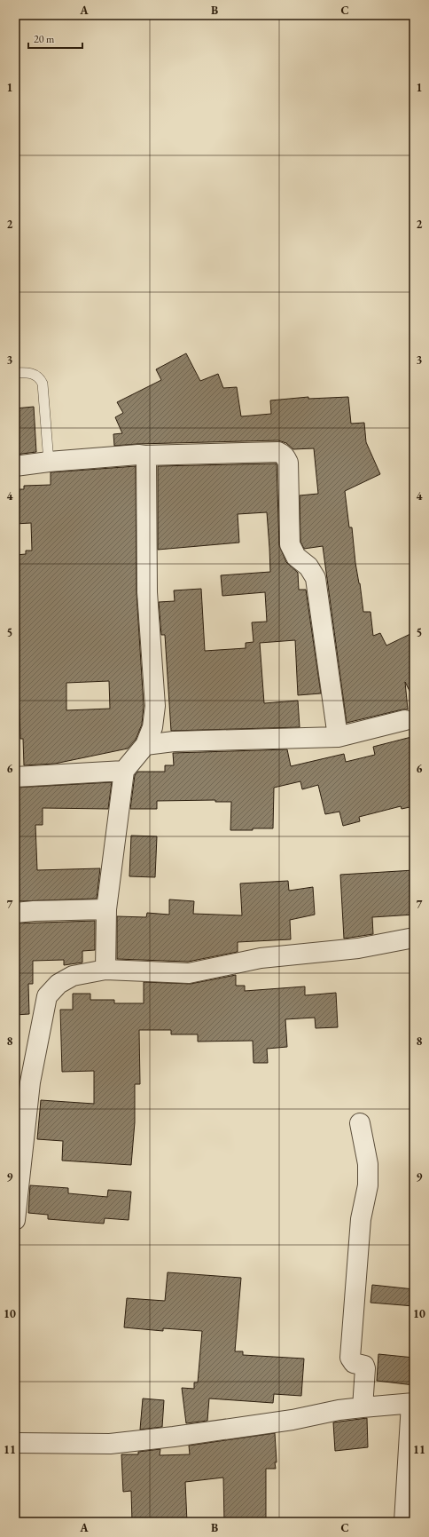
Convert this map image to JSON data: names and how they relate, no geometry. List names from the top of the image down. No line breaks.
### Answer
{"scale_bar":"20 m","grid":{"columns":["A","B","C"],"rows":["1","2","3","4","5","6","7","8","9","10","11"]}}
